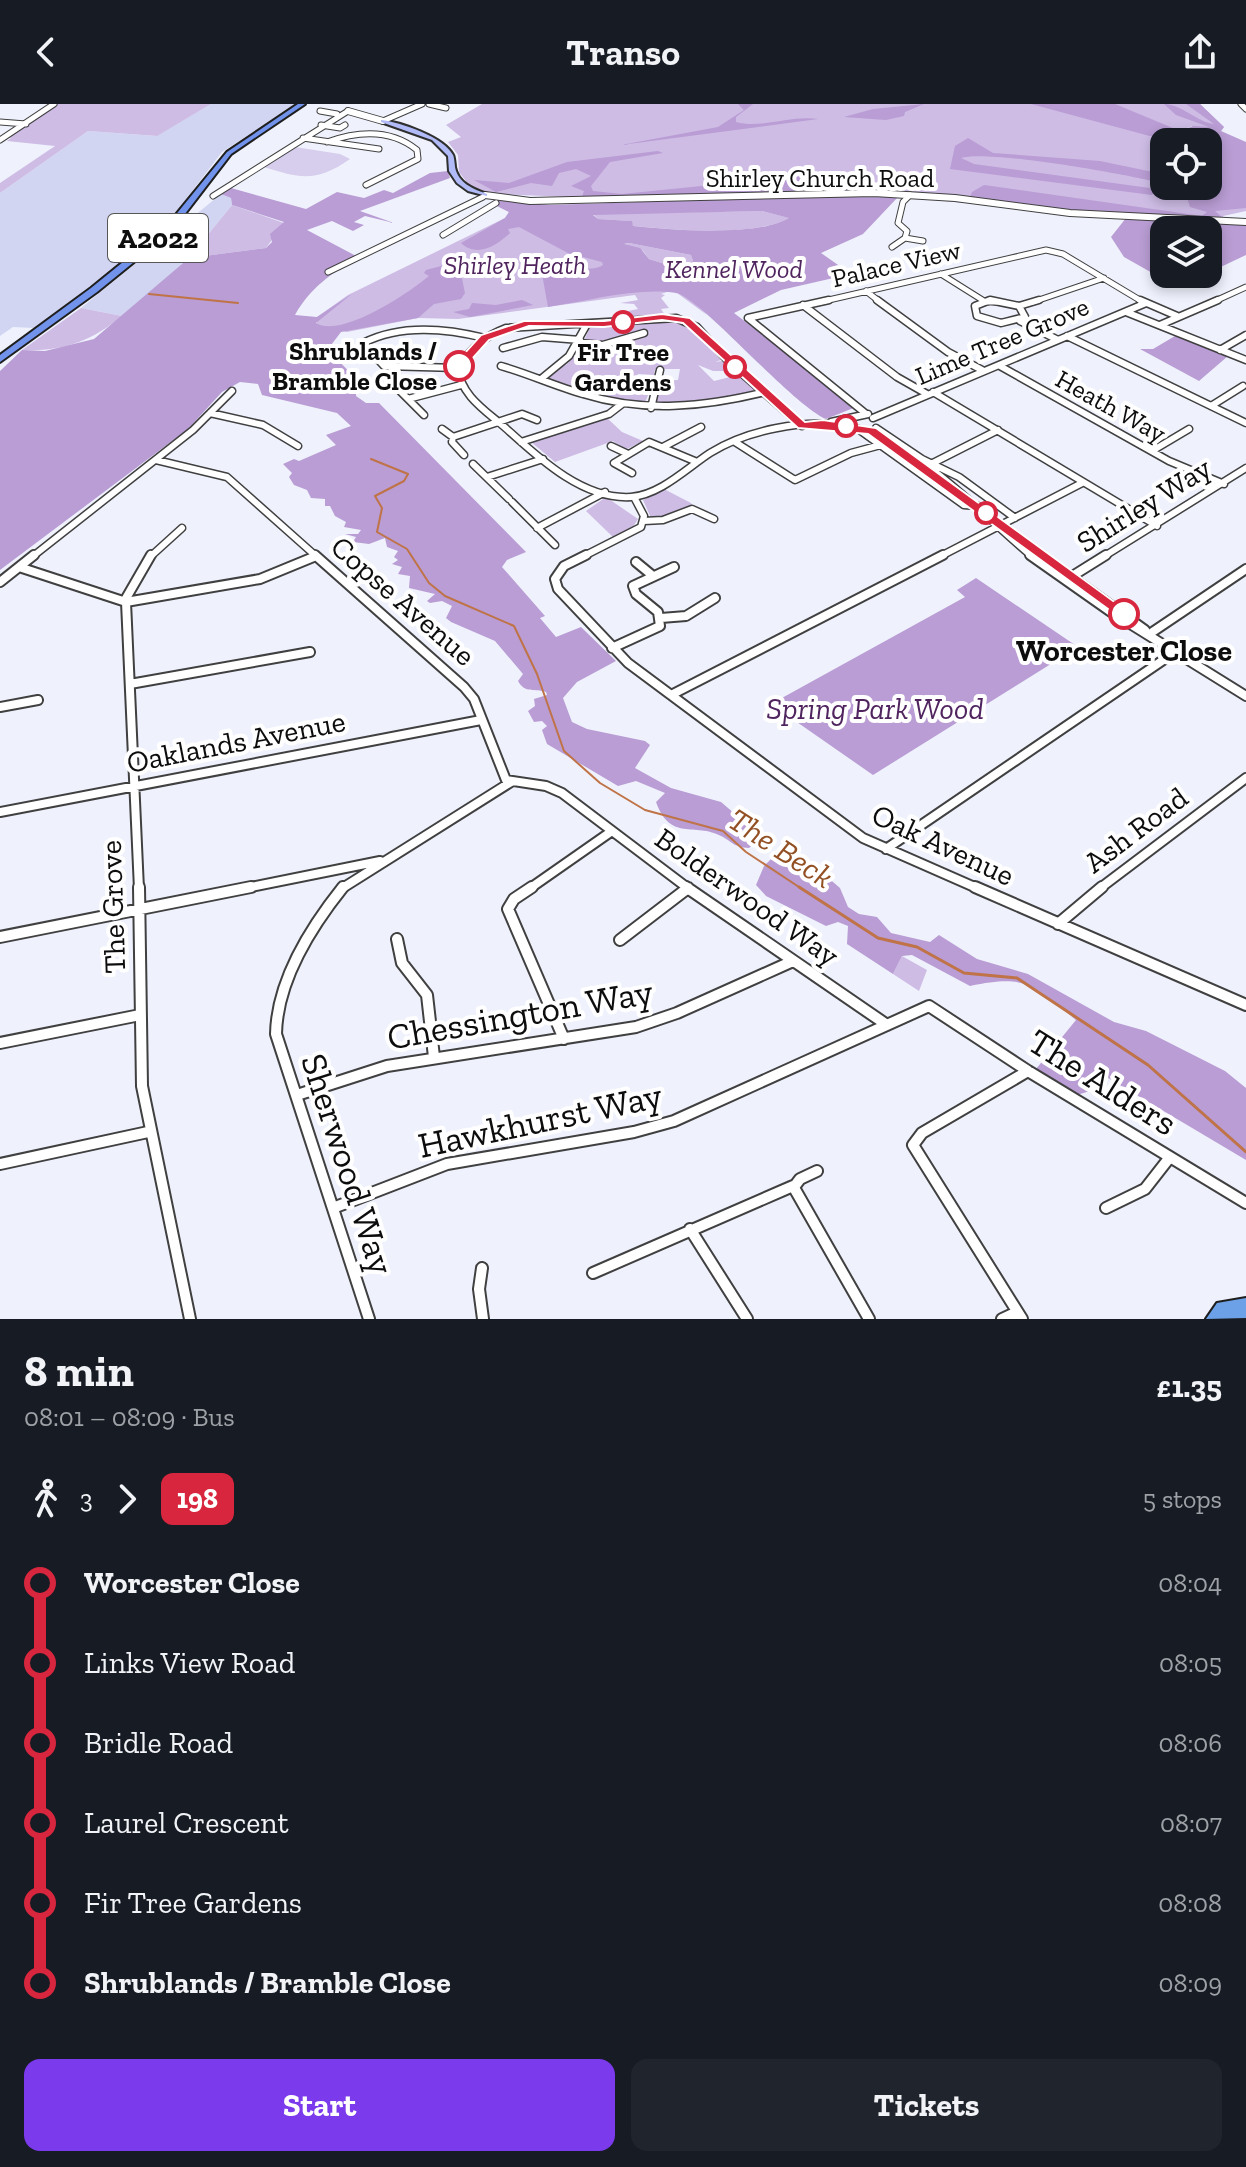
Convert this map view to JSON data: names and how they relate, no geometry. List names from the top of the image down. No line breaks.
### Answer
{"streets":{"main road":["A2022"],"street":["Shirley Church Road","Palace View","Lime Tree Grove","Heath Way","Shirley Way","Copse Avenue","Oaklands Avenue","Ash Road","Oak Avenue","Bolderwood Way","The Grove","Chessington Way","The Alders","Hawkhurst Way","Sherwood Way"]},"crossings":[["Lime Tree Grove","Heath Way"],["Heath Way","Shirley Way"],["Copse Avenue","Oaklands Avenue"],["Copse Avenue","Bolderwood Way"],["Oaklands Avenue","The Grove"],["Ash Road","Oak Avenue"],["Bolderwood Way","Chessington Way"],["Bolderwood Way","Hawkhurst Way"],["Chessington Way","Sherwood Way"],["The Alders","Hawkhurst Way"],["Hawkhurst Way","Sherwood Way"]],"water":["The Beck"],"parks":["Shirley Heath","Kennel Wood","Spring Park Wood"],"places":["Fir Tree Gardens","Shrublands / Bramble Close","Worcester Close"],"lines":["bus line 198"],"page":{"header":"Transo","heading":["8 min","08:01 – 08:09 · Bus","£1.35"],"legs":["3","198","5 stops"],"list":[{"name":"Worcester Close","value":"08:04"},{"name":"Links View Road","value":"08:05"},{"name":"Bridle Road","value":"08:06"},{"name":"Laurel Crescent","value":"08:07"},{"name":"Fir Tree Gardens","value":"08:08"},{"name":"Shrublands / Bramble Close","value":"08:09"}],"buttons":["Start","Tickets"]}}
